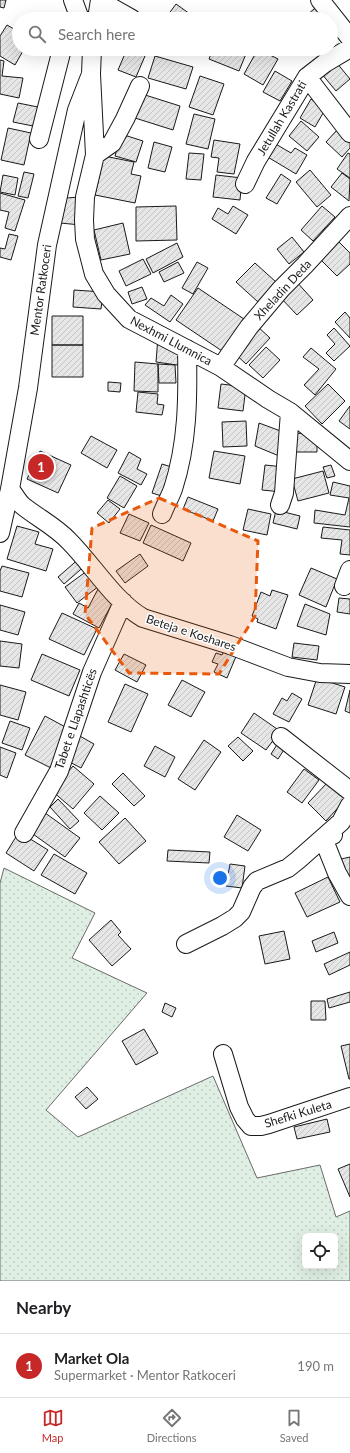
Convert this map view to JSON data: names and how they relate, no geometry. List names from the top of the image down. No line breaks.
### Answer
{"streets":{"street":["Jetullah Kastrati","Mentor Ratkoceri","Xheladin Deda","Nexhmi Llumnica","Beteja e Koshares","Tabet e Llapashticës","Shefki Kuleta"]},"crossings":[["Mentor Ratkoceri","Nexhmi Llumnica"],["Mentor Ratkoceri","Beteja e Koshares"],["Xheladin Deda","Nexhmi Llumnica"],["Beteja e Koshares","Tabet e Llapashticës"]],"page":{"search":"Search here","pins":"1","heading":"Nearby","list":[{"mark":"1","name":"Market Ola","note":"Supermarket · Mentor Ratkoceri","value":"190 m"}],"nav":["Map","Directions","Saved"]}}
